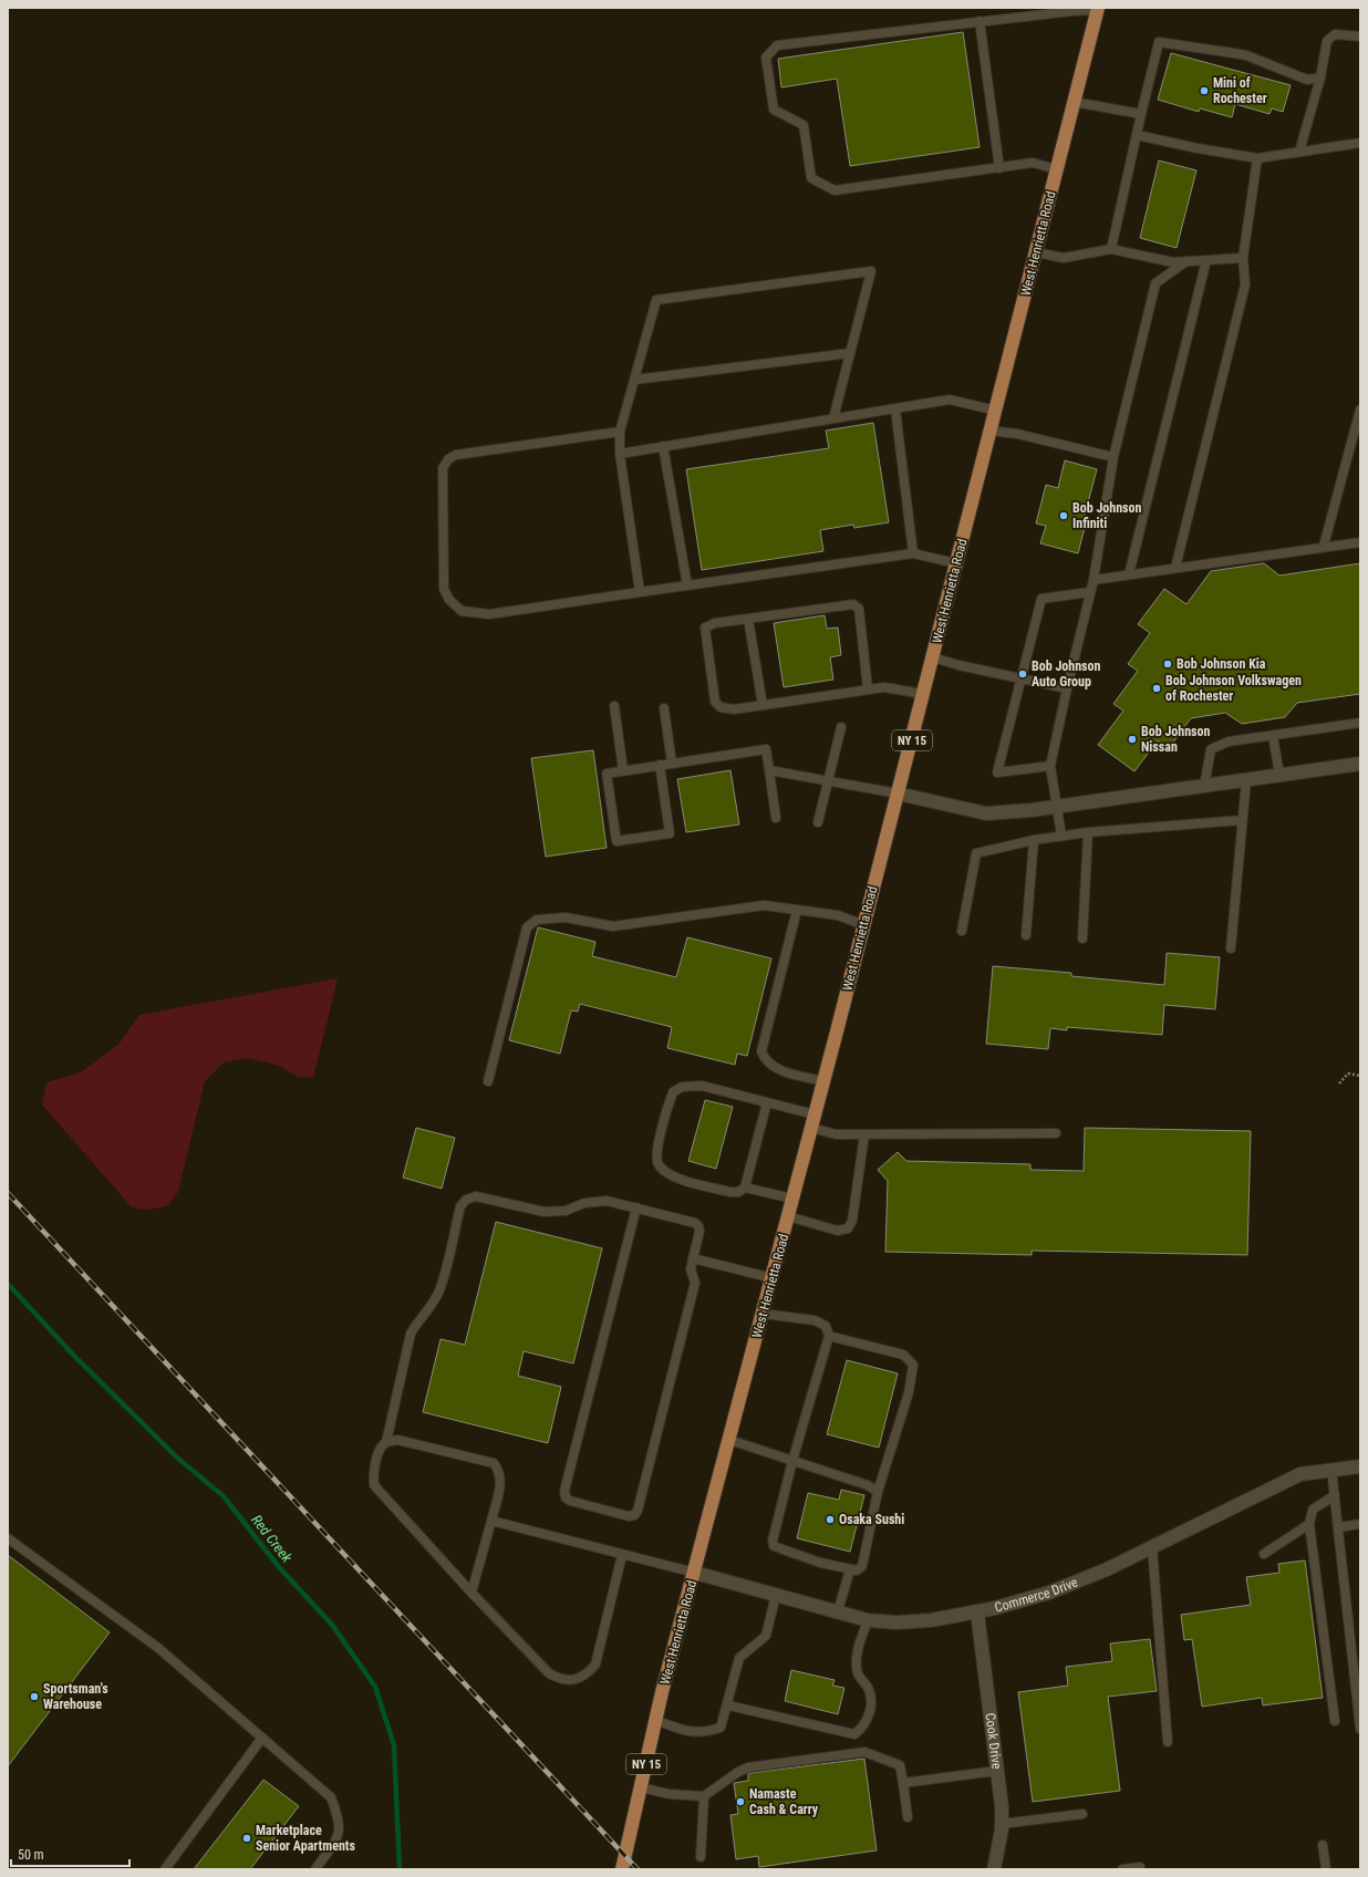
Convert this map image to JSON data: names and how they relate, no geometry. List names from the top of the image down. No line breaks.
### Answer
{"streets":{"main road":["West Henrietta Road","NY 15"],"street":["Commerce Drive","Cook Drive"]},"crossings":[["West Henrietta Road","Commerce Drive"],["Commerce Drive","Cook Drive"]],"water":["Red Creek"],"places":["Mini of Rochester","Bob Johnson Infiniti","Bob Johnson Kia","Bob Johnson Auto Group","Bob Johnson Volkswagen of Rochester","Bob Johnson Nissan","Osaka Sushi","Sportsman's Warehouse","Namaste Cash & Carry","Marketplace Senior Apartments"],"scale_bar":"50 m"}
